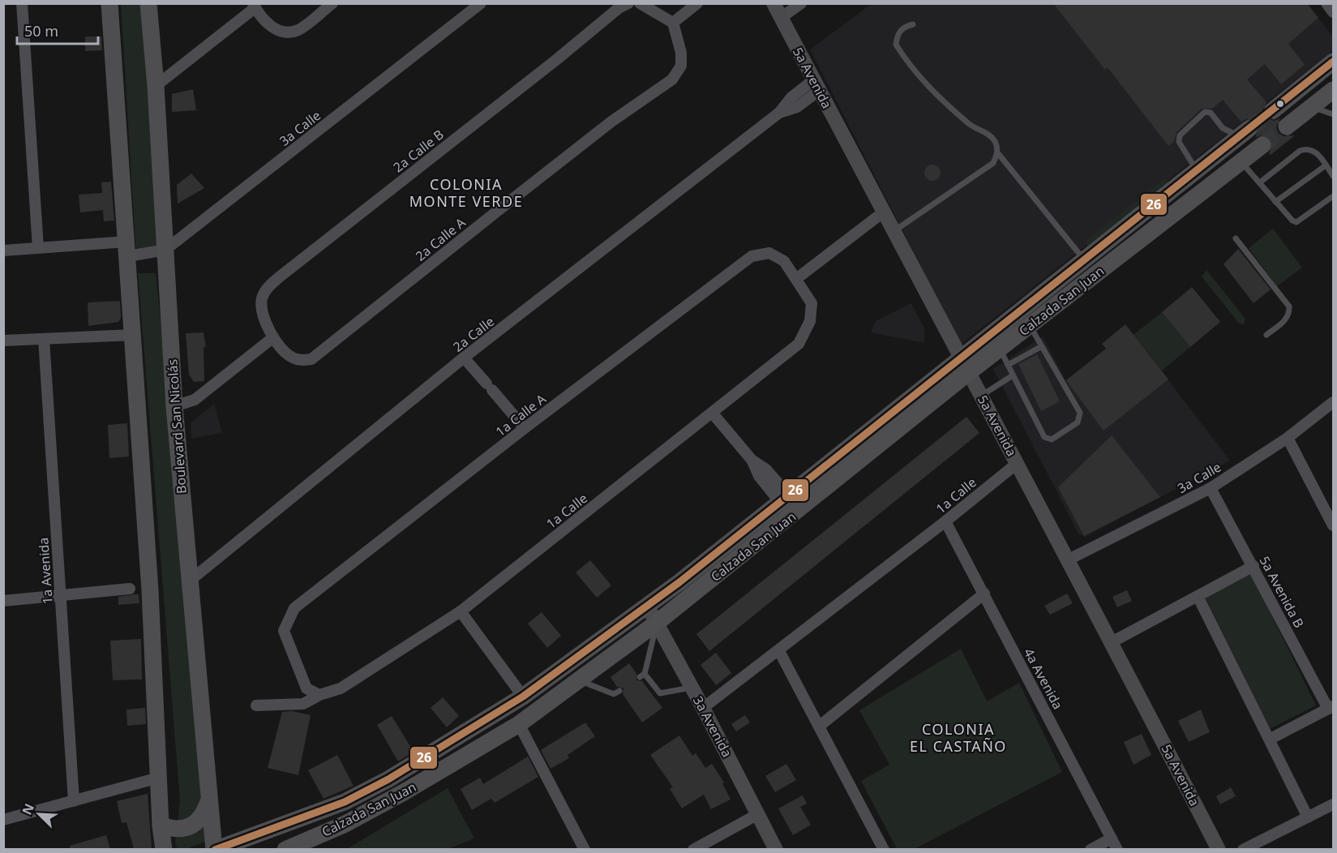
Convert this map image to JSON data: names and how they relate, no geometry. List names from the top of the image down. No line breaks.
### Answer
{"streets":{"main road":["5a Avenida","Calzada San Juan","Boulevard San Nicolás","3a Avenida"],"street":["3a Calle","2a Calle B","2a Calle A","2a Calle","1a Calle A","1a Calle","1a Avenida","5a Avenida B","4a Avenida"]},"crossings":[["5a Avenida","3a Calle"],["5a Avenida","Calzada San Juan"],["5a Avenida","2a Calle"],["5a Avenida","1a Calle"],["3a Calle","Boulevard San Nicolás"],["3a Calle","5a Avenida B"],["2a Calle B","2a Calle A"],["Calzada San Juan","Boulevard San Nicolás"],["Calzada San Juan","3a Avenida"],["2a Calle","Boulevard San Nicolás"],["1a Calle A","1a Calle"],["1a Calle","4a Avenida"],["1a Calle","3a Avenida"]],"districts":["COLONIA MONTE VERDE","COLONIA EL CASTAÑO"],"lines":["transit line 26"],"scale_bar":"50 m","north":"top left"}
